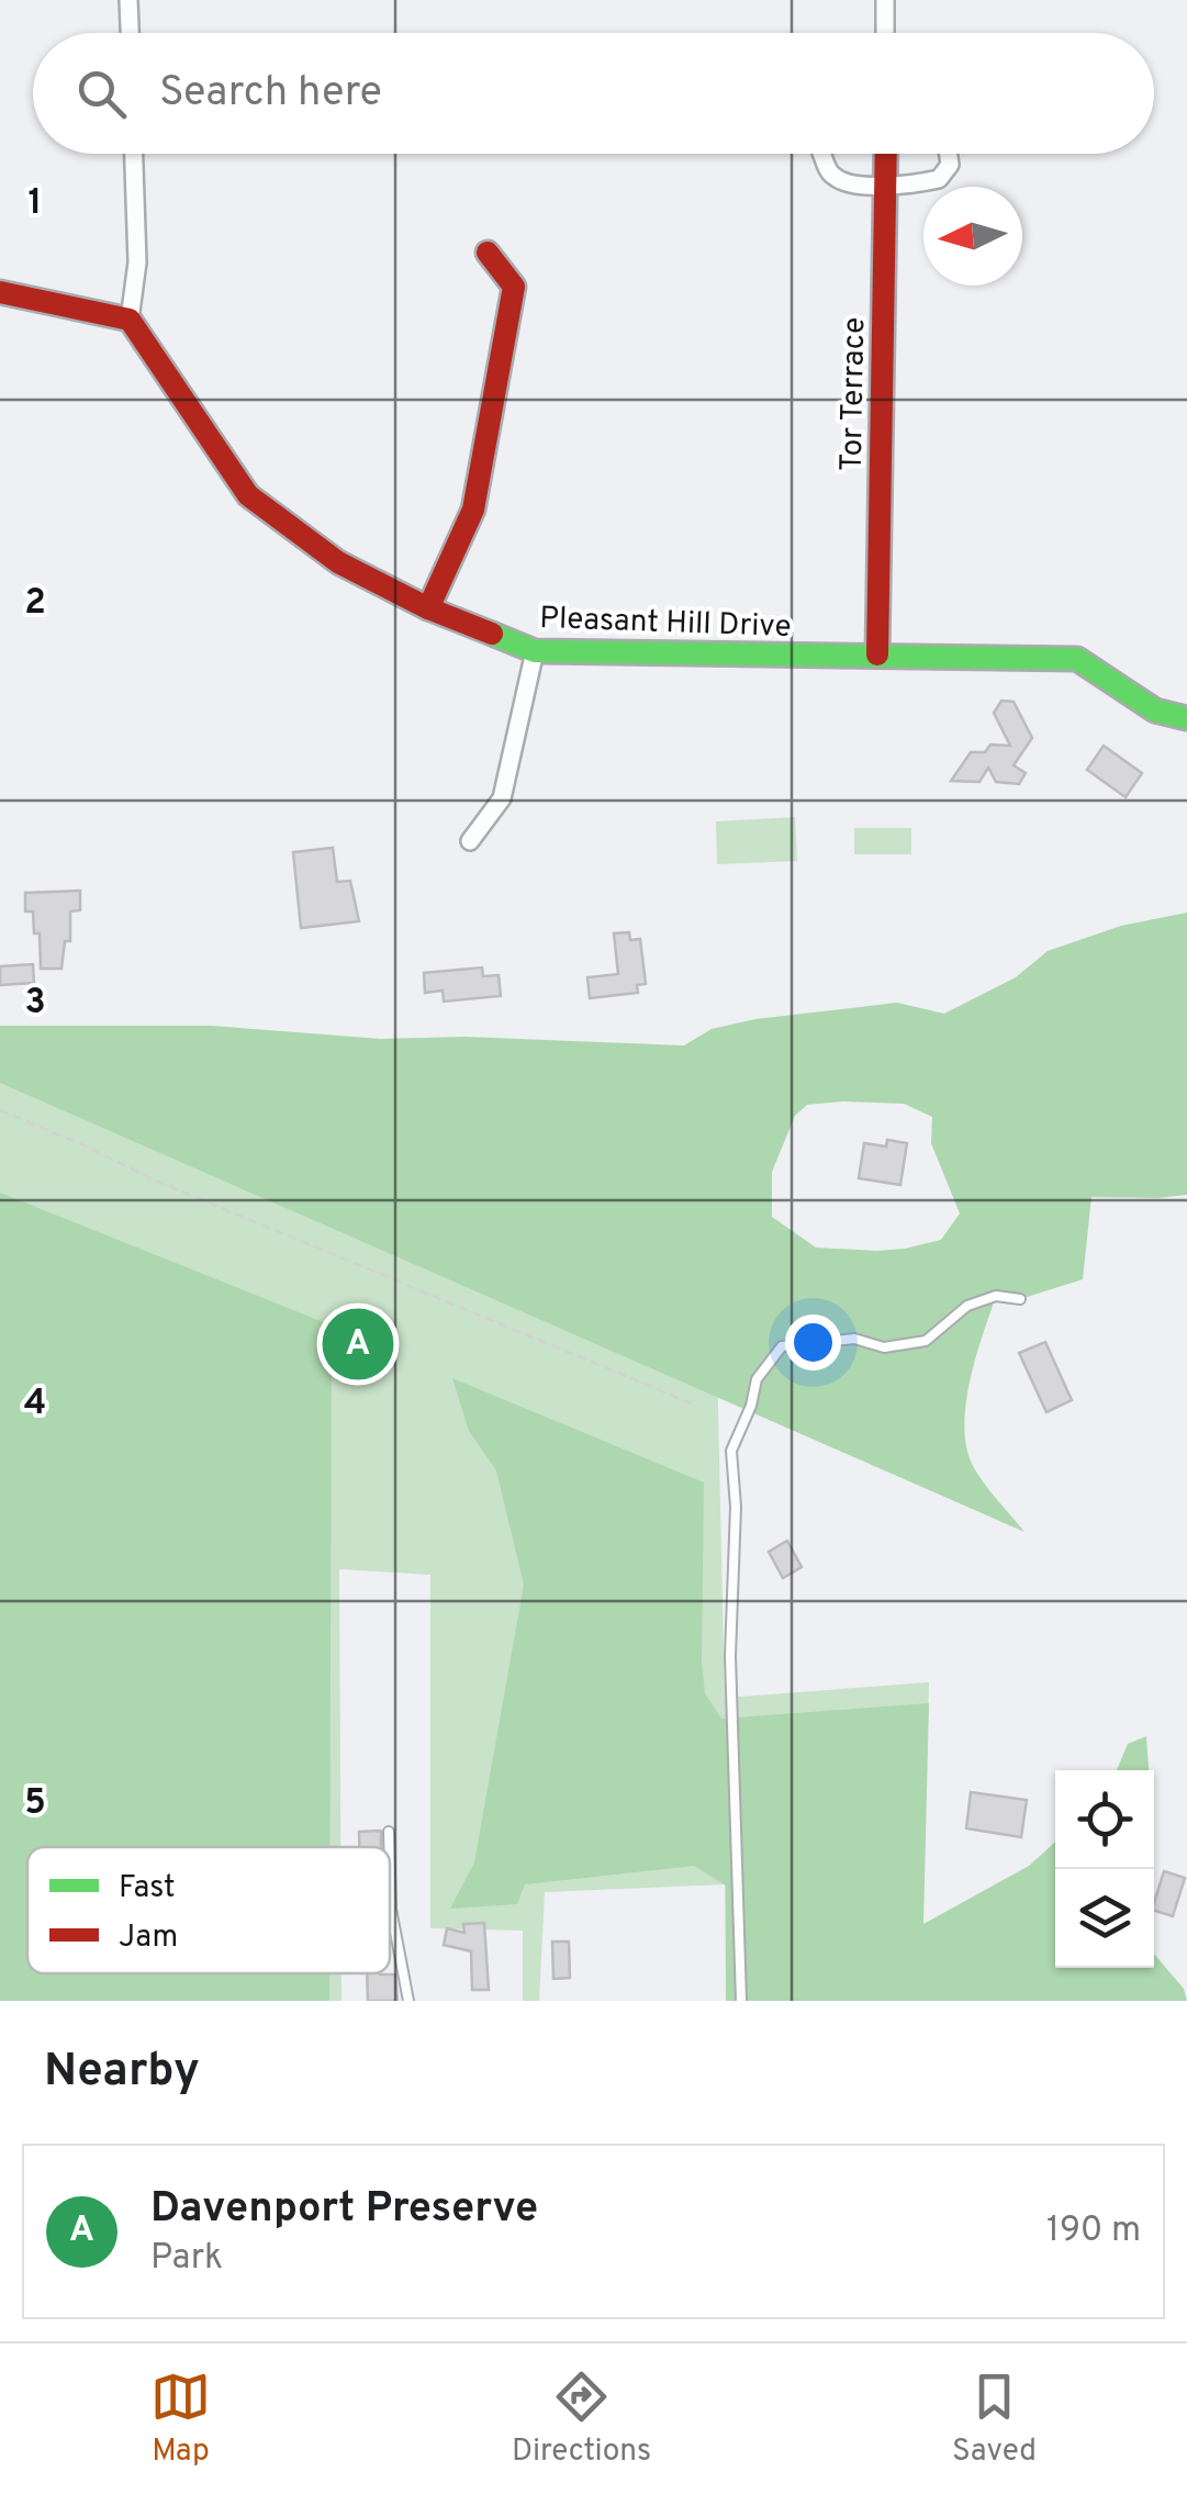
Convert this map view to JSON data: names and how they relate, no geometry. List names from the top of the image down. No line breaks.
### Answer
{"streets":{"street":["Tor Terrace","Pleasant Hill Drive"]},"crossings":[["Tor Terrace","Pleasant Hill Drive"]],"legend":["Fast","Jam"],"north":"left","page":{"search":"Search here","pins":"A","heading":"Nearby","list":[{"mark":"A","name":"Davenport Preserve","note":"Park","value":"190 m"}],"nav":["Map","Directions","Saved"]},"grid":{"rows":["1","2","3","4","5"]}}
